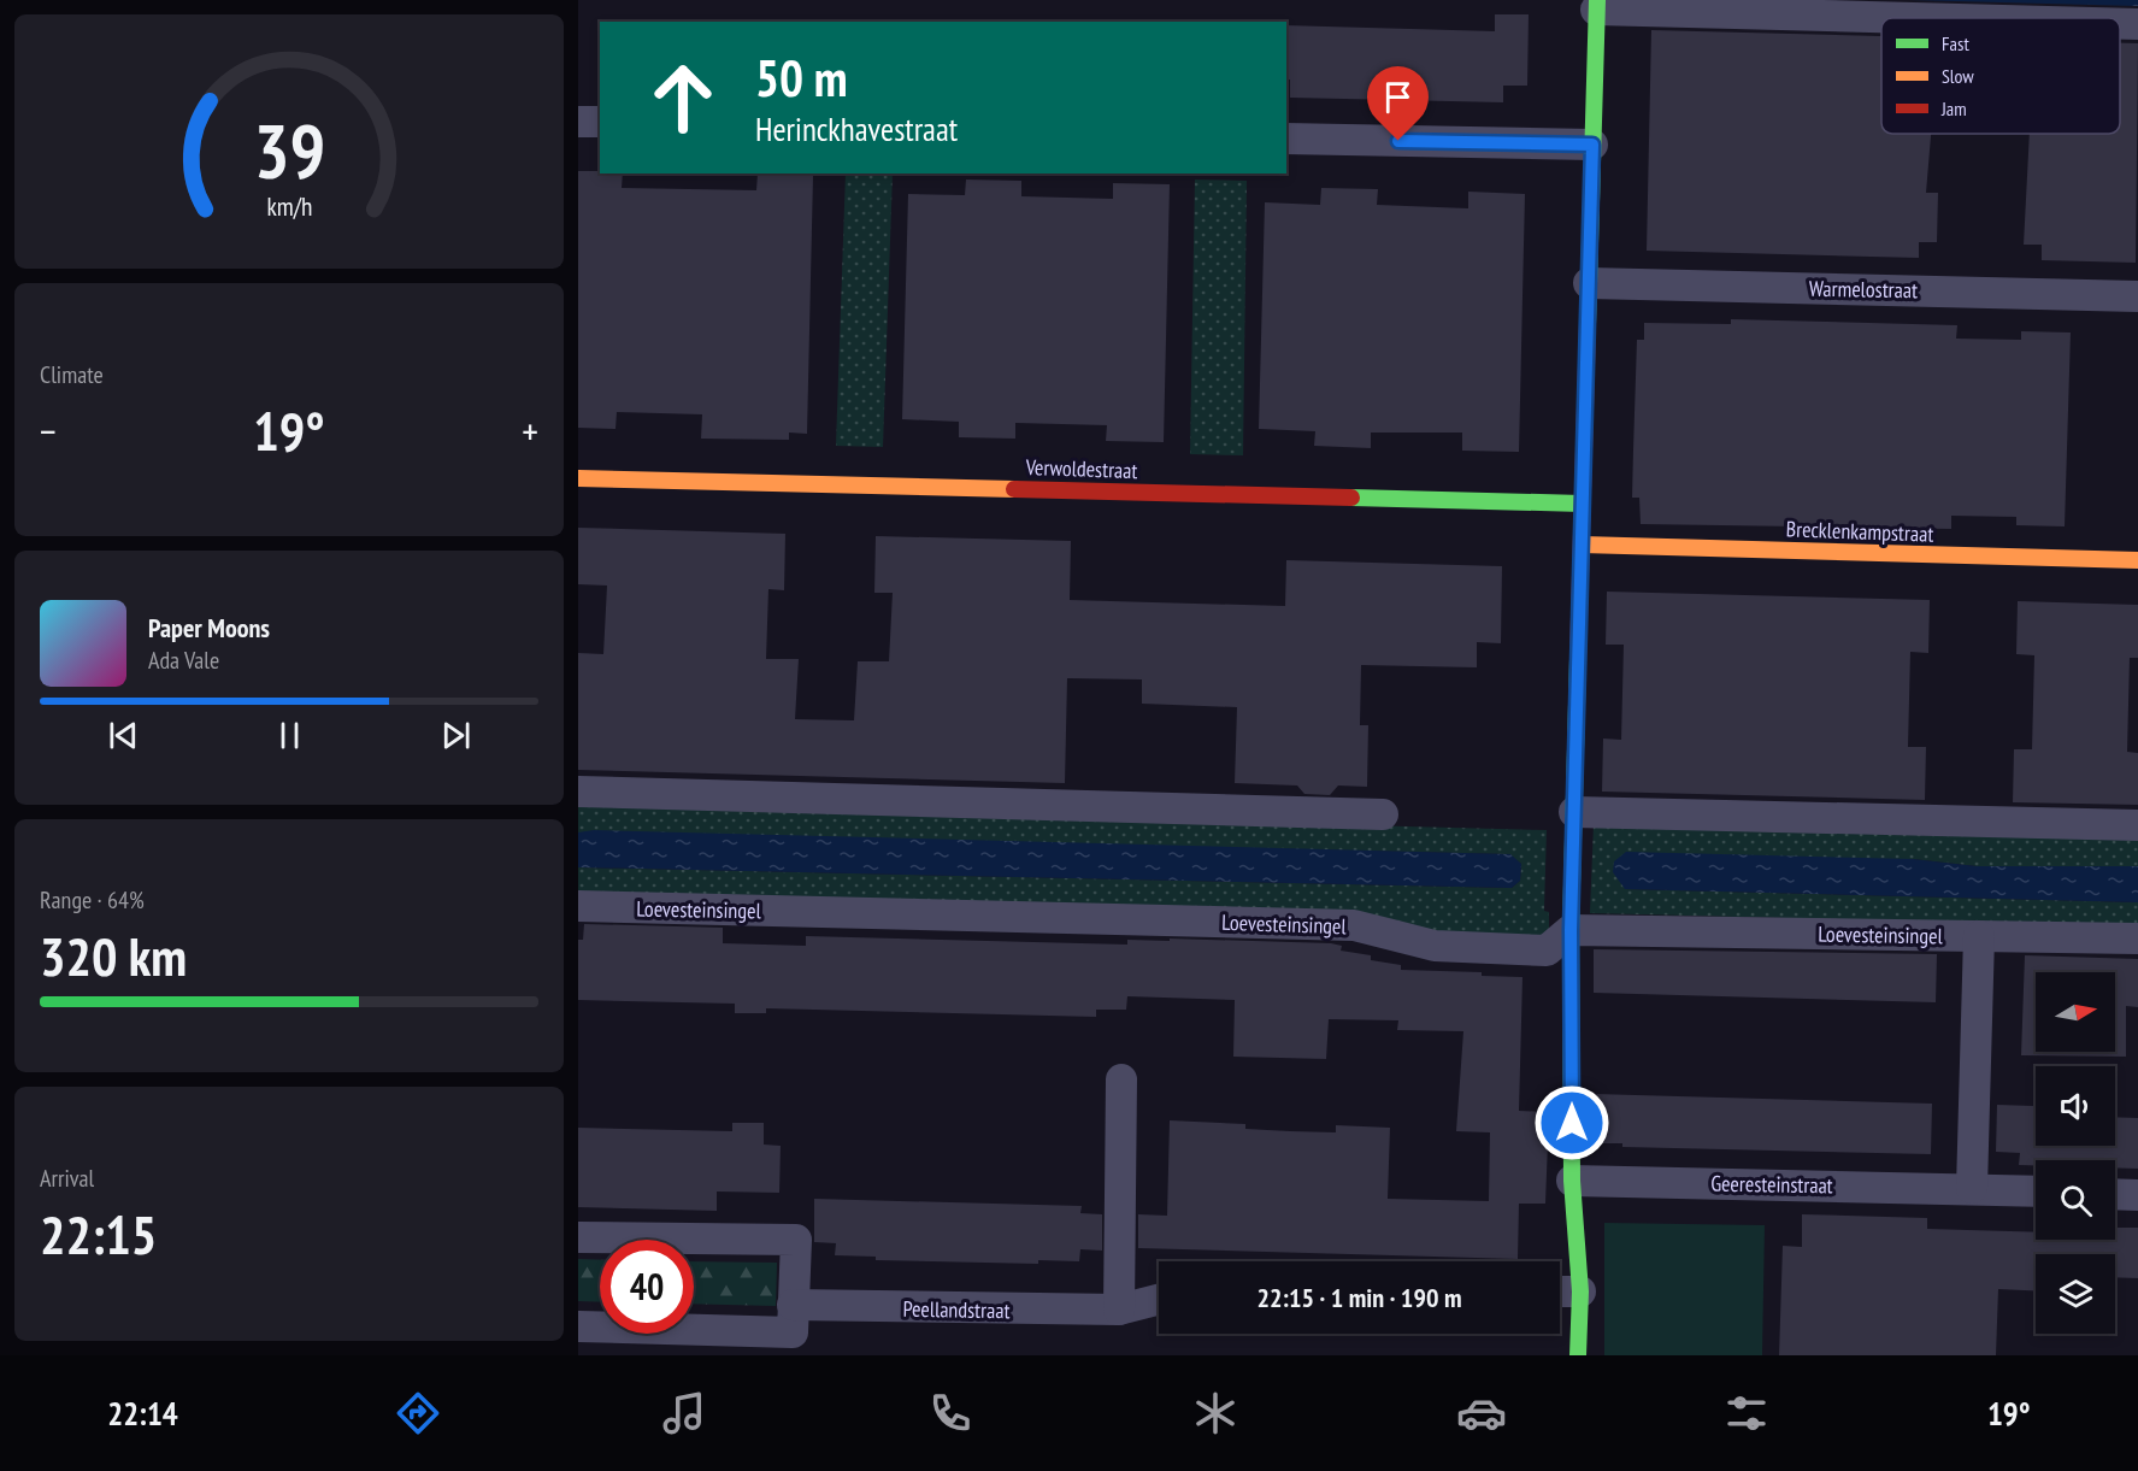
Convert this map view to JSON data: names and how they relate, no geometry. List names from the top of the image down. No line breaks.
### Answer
{"streets":{"street":["Warmelostraat","Verwoldestraat","Brecklenkampstraat","Loevesteinsingel","Geeresteinstraat","Peellandstraat"]},"legend":["Fast","Slow","Jam"],"north":"right","page":{"turn":["50 m","Herinckhavestraat"],"tile":["Climate",["Range · 64%","320 km"],["Arrival","22:15"]],"heat":["−","19°","+"],"song":["Paper Moons","Ada Vale"],"limit":"40","trip":"22:15 · 1 min · 190 m","tabs":["22:14","19°"],"gauge":["39","km/h"]}}
